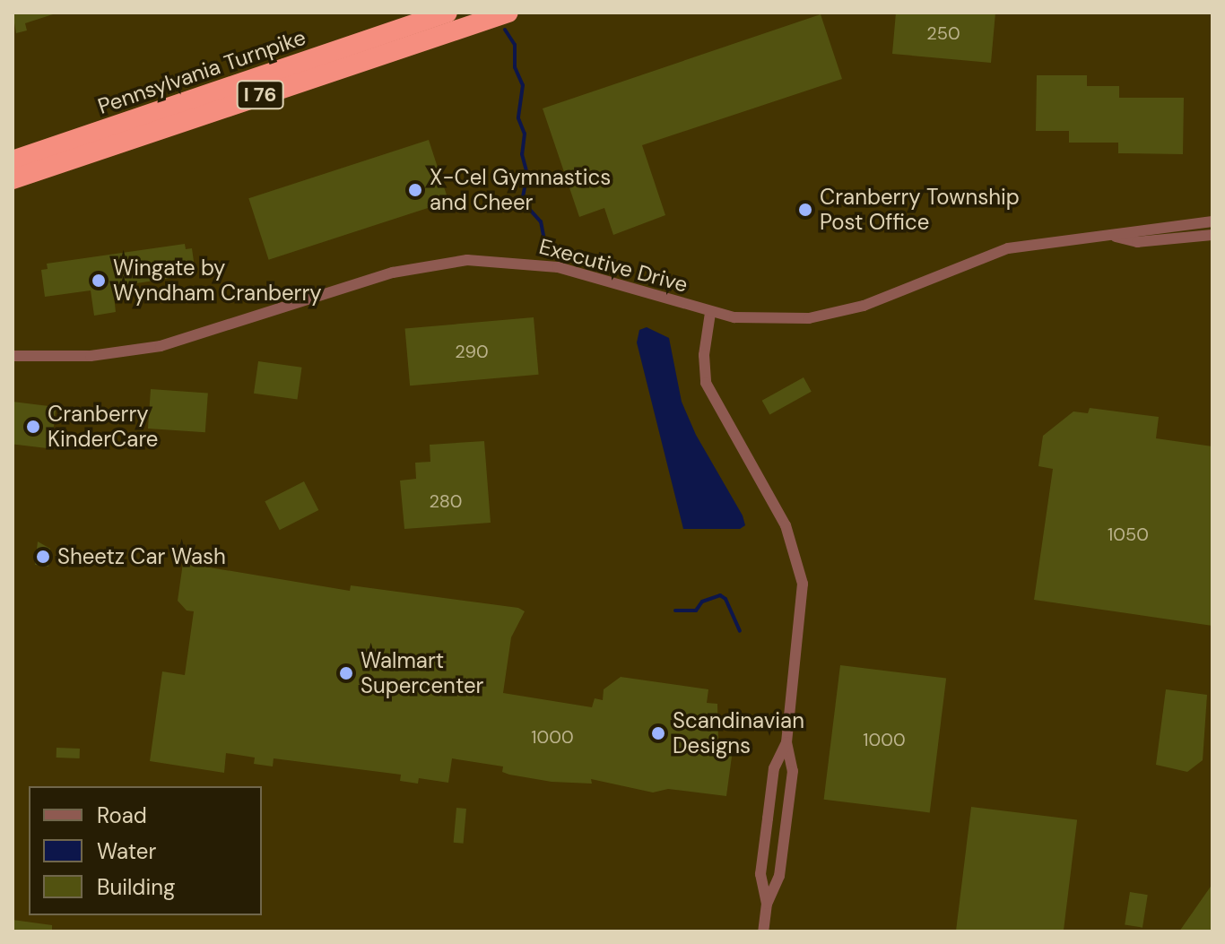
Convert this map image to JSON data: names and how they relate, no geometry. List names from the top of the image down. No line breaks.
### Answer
{"streets":{"highway":["Pennsylvania Turnpike","I 76"],"street":["Executive Drive"]},"places":["X-Cel Gymnastics and Cheer","Cranberry Township Post Office","Wingate by Wyndham Cranberry","Cranberry KinderCare","Sheetz Car Wash","Walmart Supercenter","Scandinavian Designs"],"house_numbers":["250","290","280","1050","1000","1000"],"legend":["Road","Water","Building"]}
